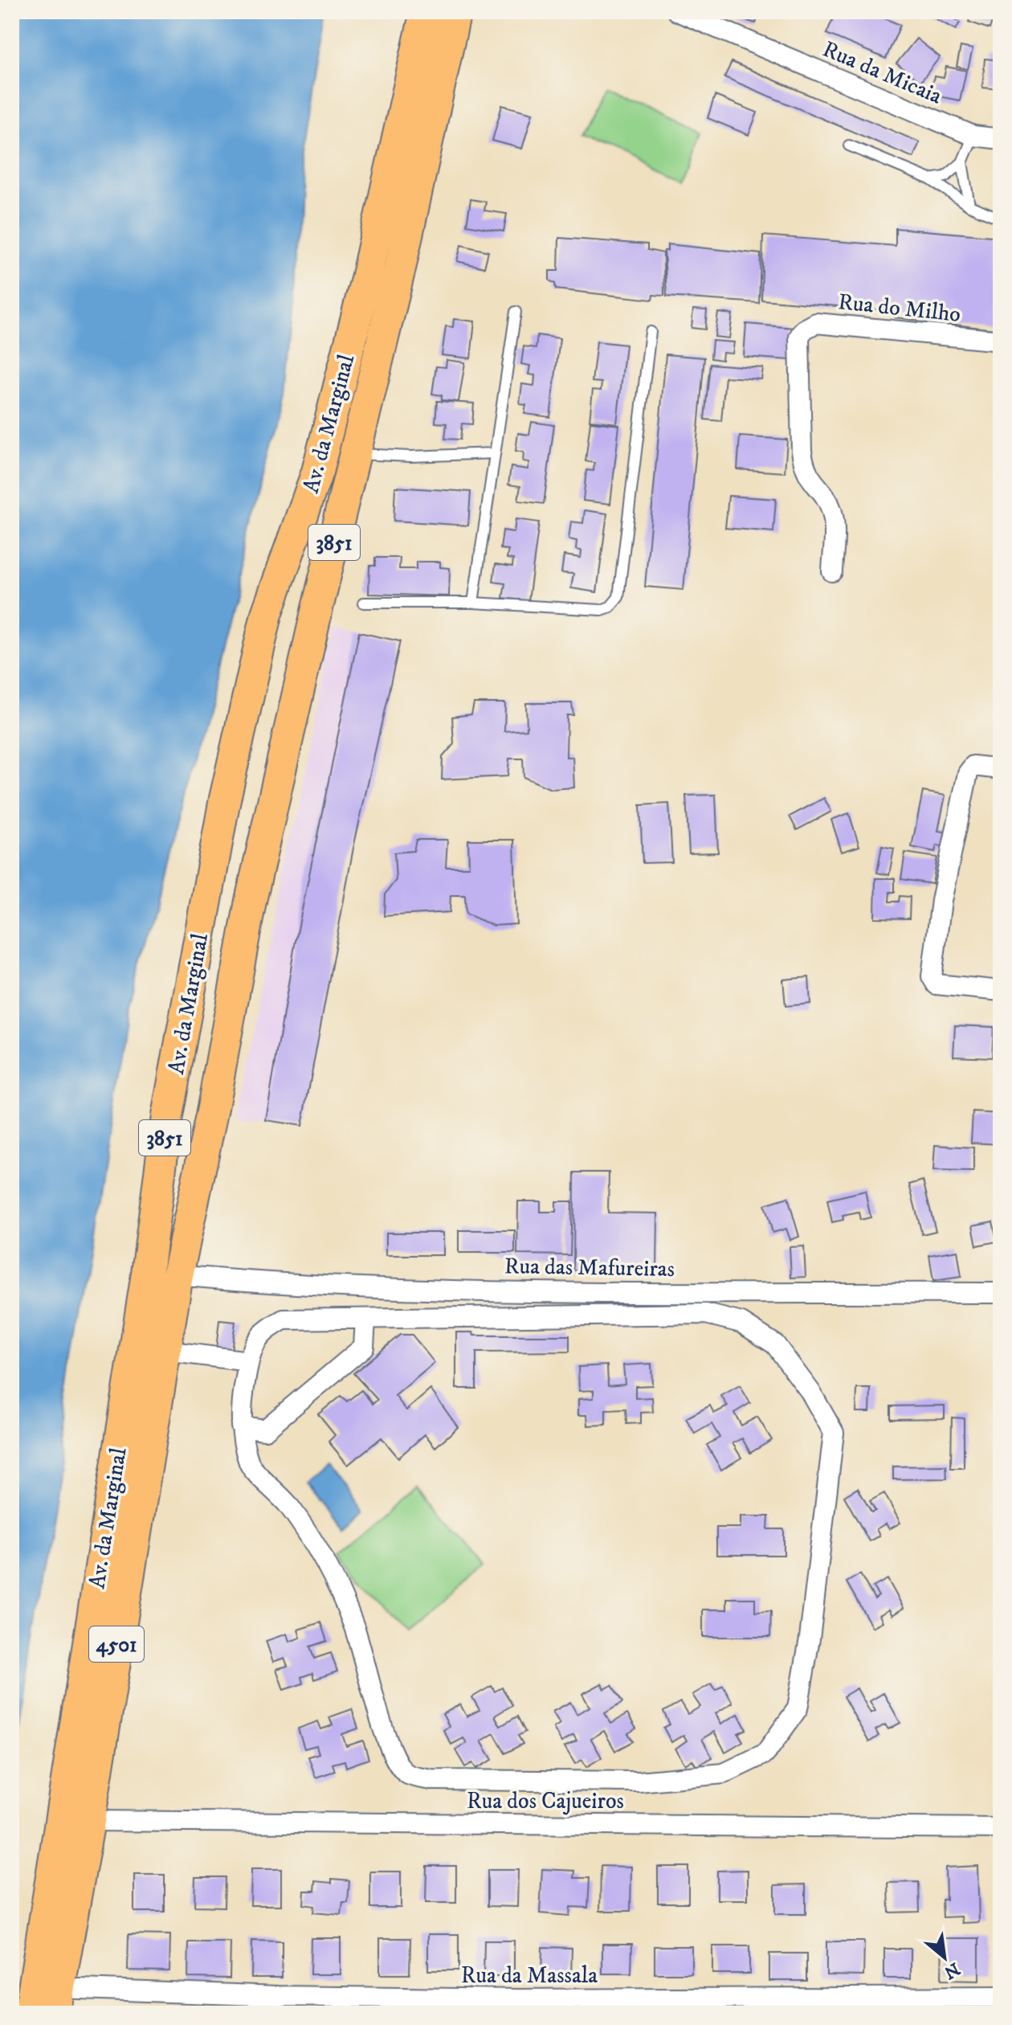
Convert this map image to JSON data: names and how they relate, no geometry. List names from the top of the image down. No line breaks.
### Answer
{"streets":{"main road":["Av. da Marginal","3851","4501"],"street":["Rua da Micaia","Rua do Milho","Rua das Mafureiras","Rua dos Cajueiros","Rua da Massala"]},"crossings":[["Av. da Marginal","Rua das Mafureiras"],["Av. da Marginal","Rua dos Cajueiros"],["Av. da Marginal","Rua da Massala"]],"north":"bottom right"}
